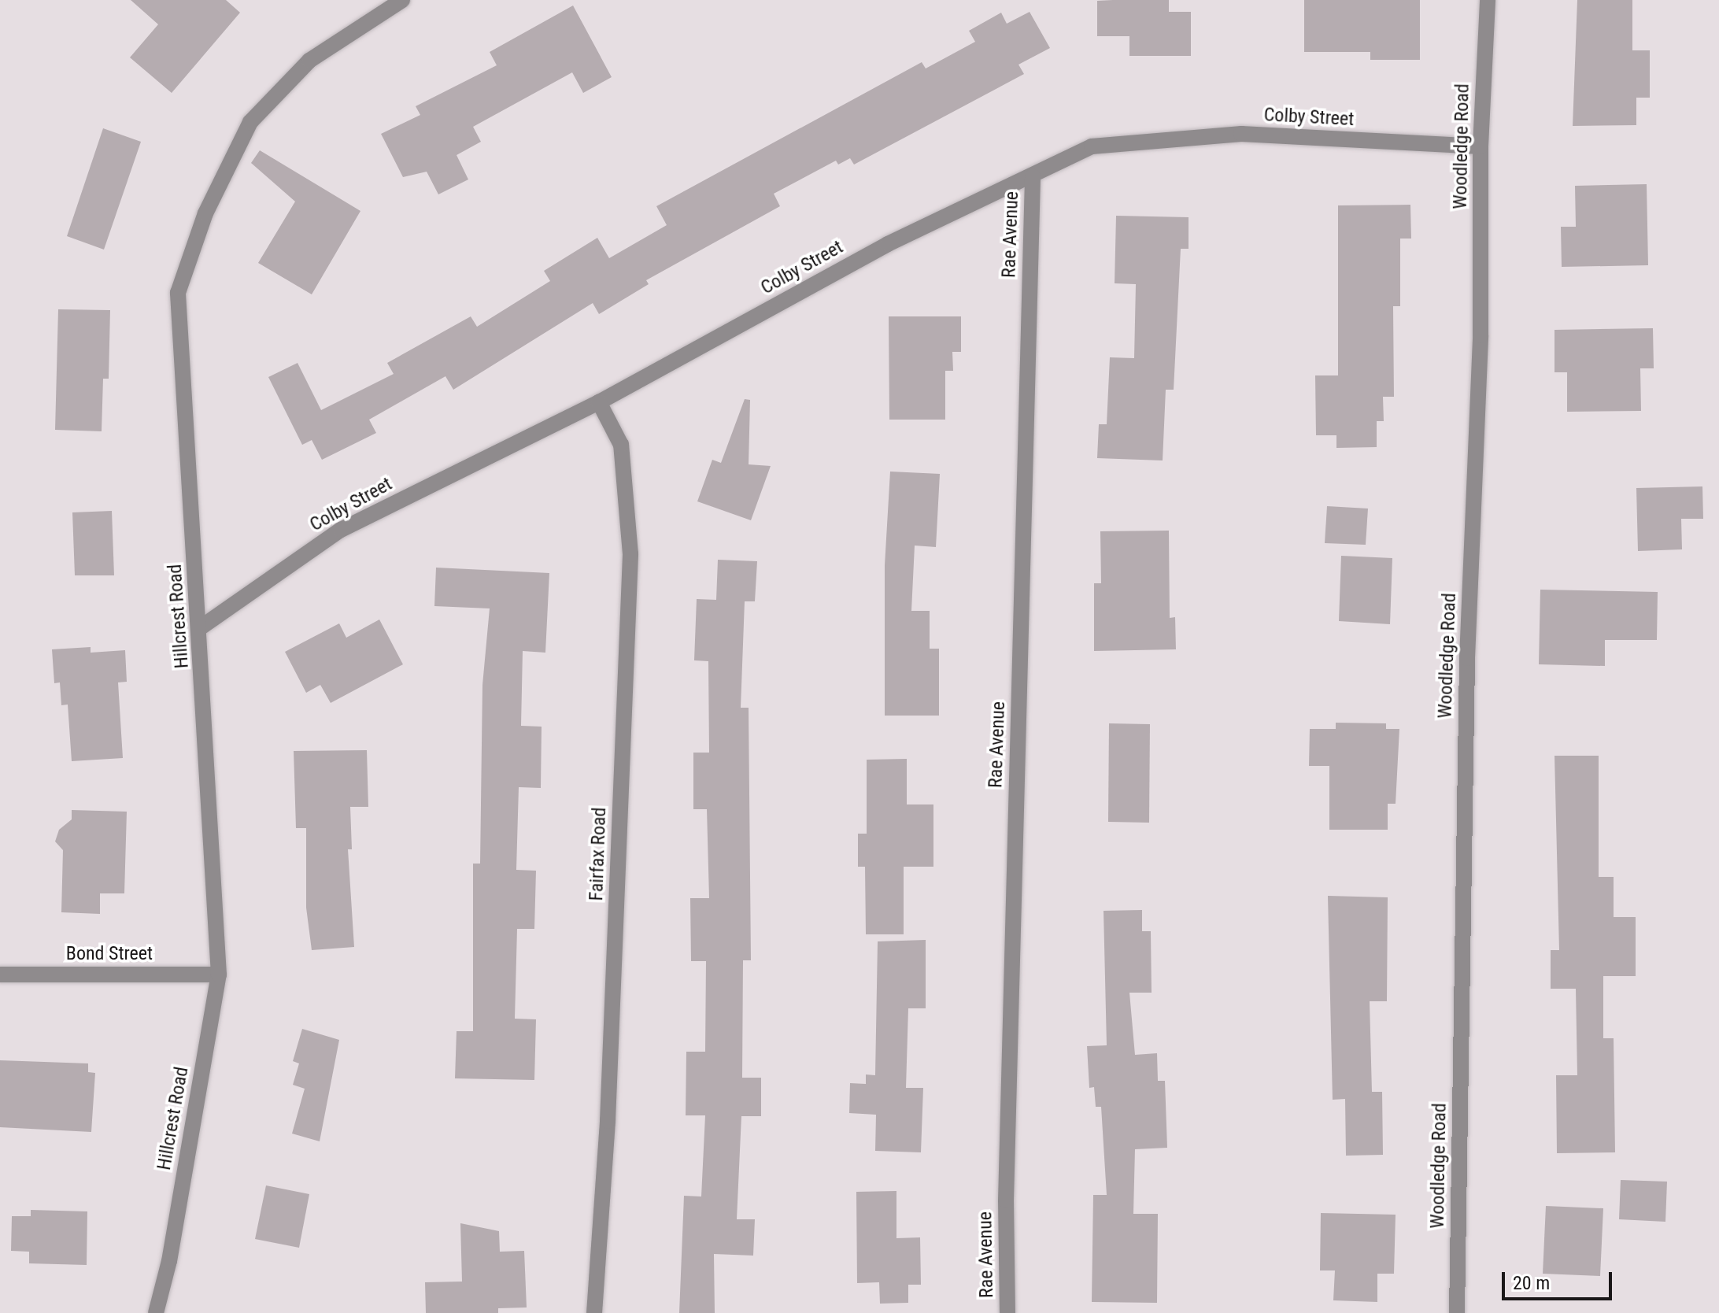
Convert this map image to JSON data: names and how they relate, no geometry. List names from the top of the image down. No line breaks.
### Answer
{"streets":{"street":["Colby Street","Woodledge Road","Rae Avenue","Hillcrest Road","Fairfax Road","Bond Street"]},"crossings":[["Colby Street","Woodledge Road"],["Colby Street","Rae Avenue"],["Colby Street","Hillcrest Road"],["Colby Street","Fairfax Road"],["Hillcrest Road","Bond Street"]],"scale_bar":"20 m"}
